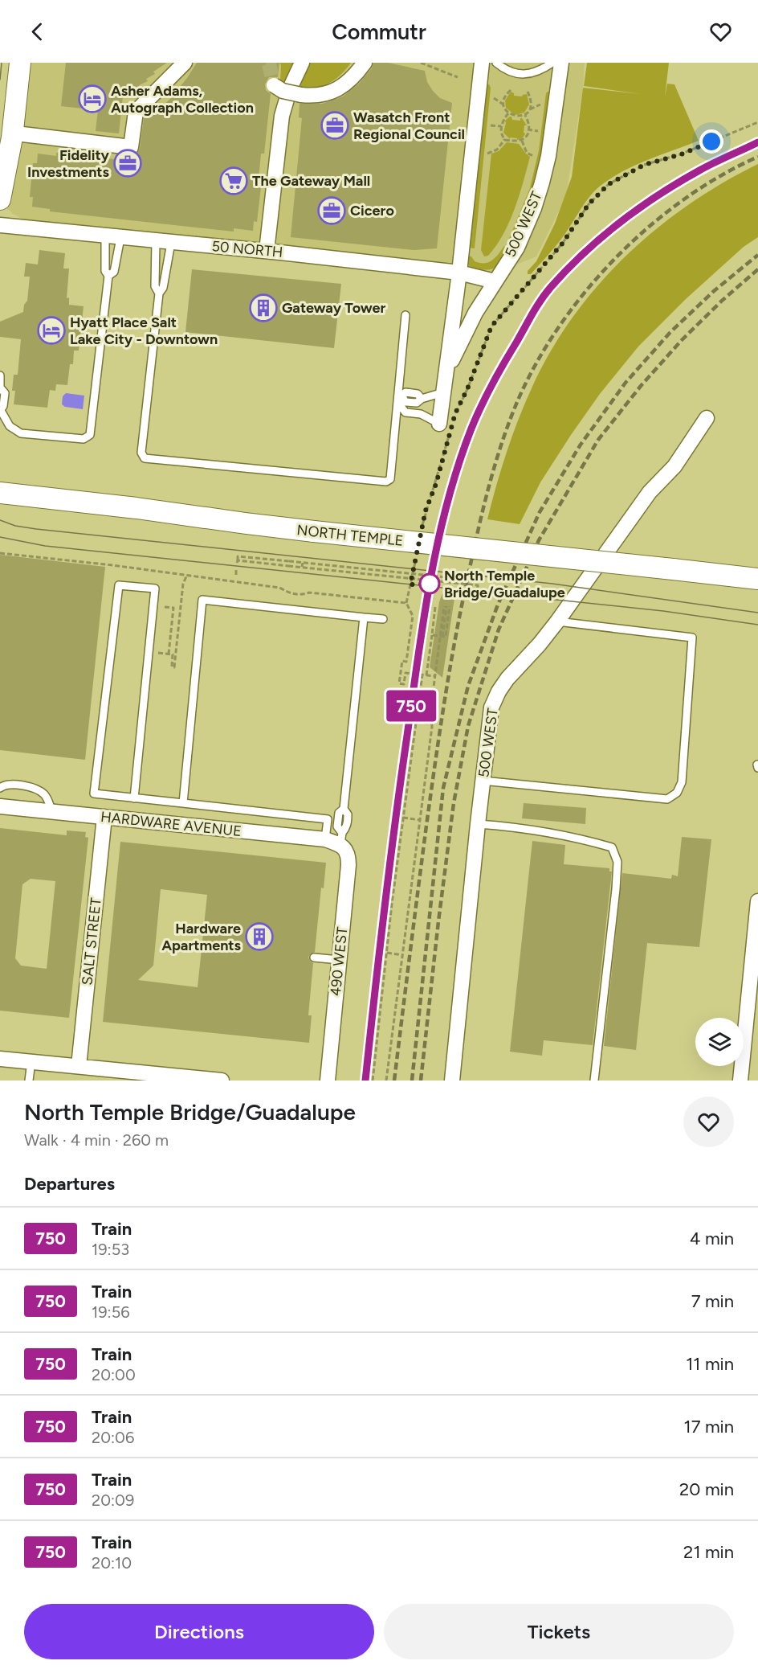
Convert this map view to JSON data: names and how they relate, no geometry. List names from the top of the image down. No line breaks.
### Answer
{"streets":{"main road":["NORTH TEMPLE"],"street":["500 WEST","50 NORTH","HARDWARE AVENUE","SALT STREET","490 WEST"]},"crossings":[["500 WEST","50 NORTH"],["HARDWARE AVENUE","SALT STREET"],["HARDWARE AVENUE","490 WEST"]],"places":{"hotel":["Asher Adams, Autograph Collection","Hyatt Place Salt Lake City - Downtown"],"office":["Wasatch Front Regional Council","Fidelity Investments","Cicero"],"supermarket":["The Gateway Mall"],"building":["Gateway Tower","Hardware Apartments"],"other":["North Temple Bridge/Guadalupe"]},"page":{"header":"Commutr","on_map":"750","heading":[["North Temple Bridge/Guadalupe","Walk · 4 min · 260 m"],"Departures"],"list":[{"mark":"750","name":"Train","note":"19:53","value":"4 min"},{"mark":"750","name":"Train","note":"19:56","value":"7 min"},{"mark":"750","name":"Train","note":"20:00","value":"11 min"},{"mark":"750","name":"Train","note":"20:06","value":"17 min"},{"mark":"750","name":"Train","note":"20:09","value":"20 min"},{"mark":"750","name":"Train","note":"20:10","value":"21 min"}],"buttons":["Directions","Tickets"]}}
